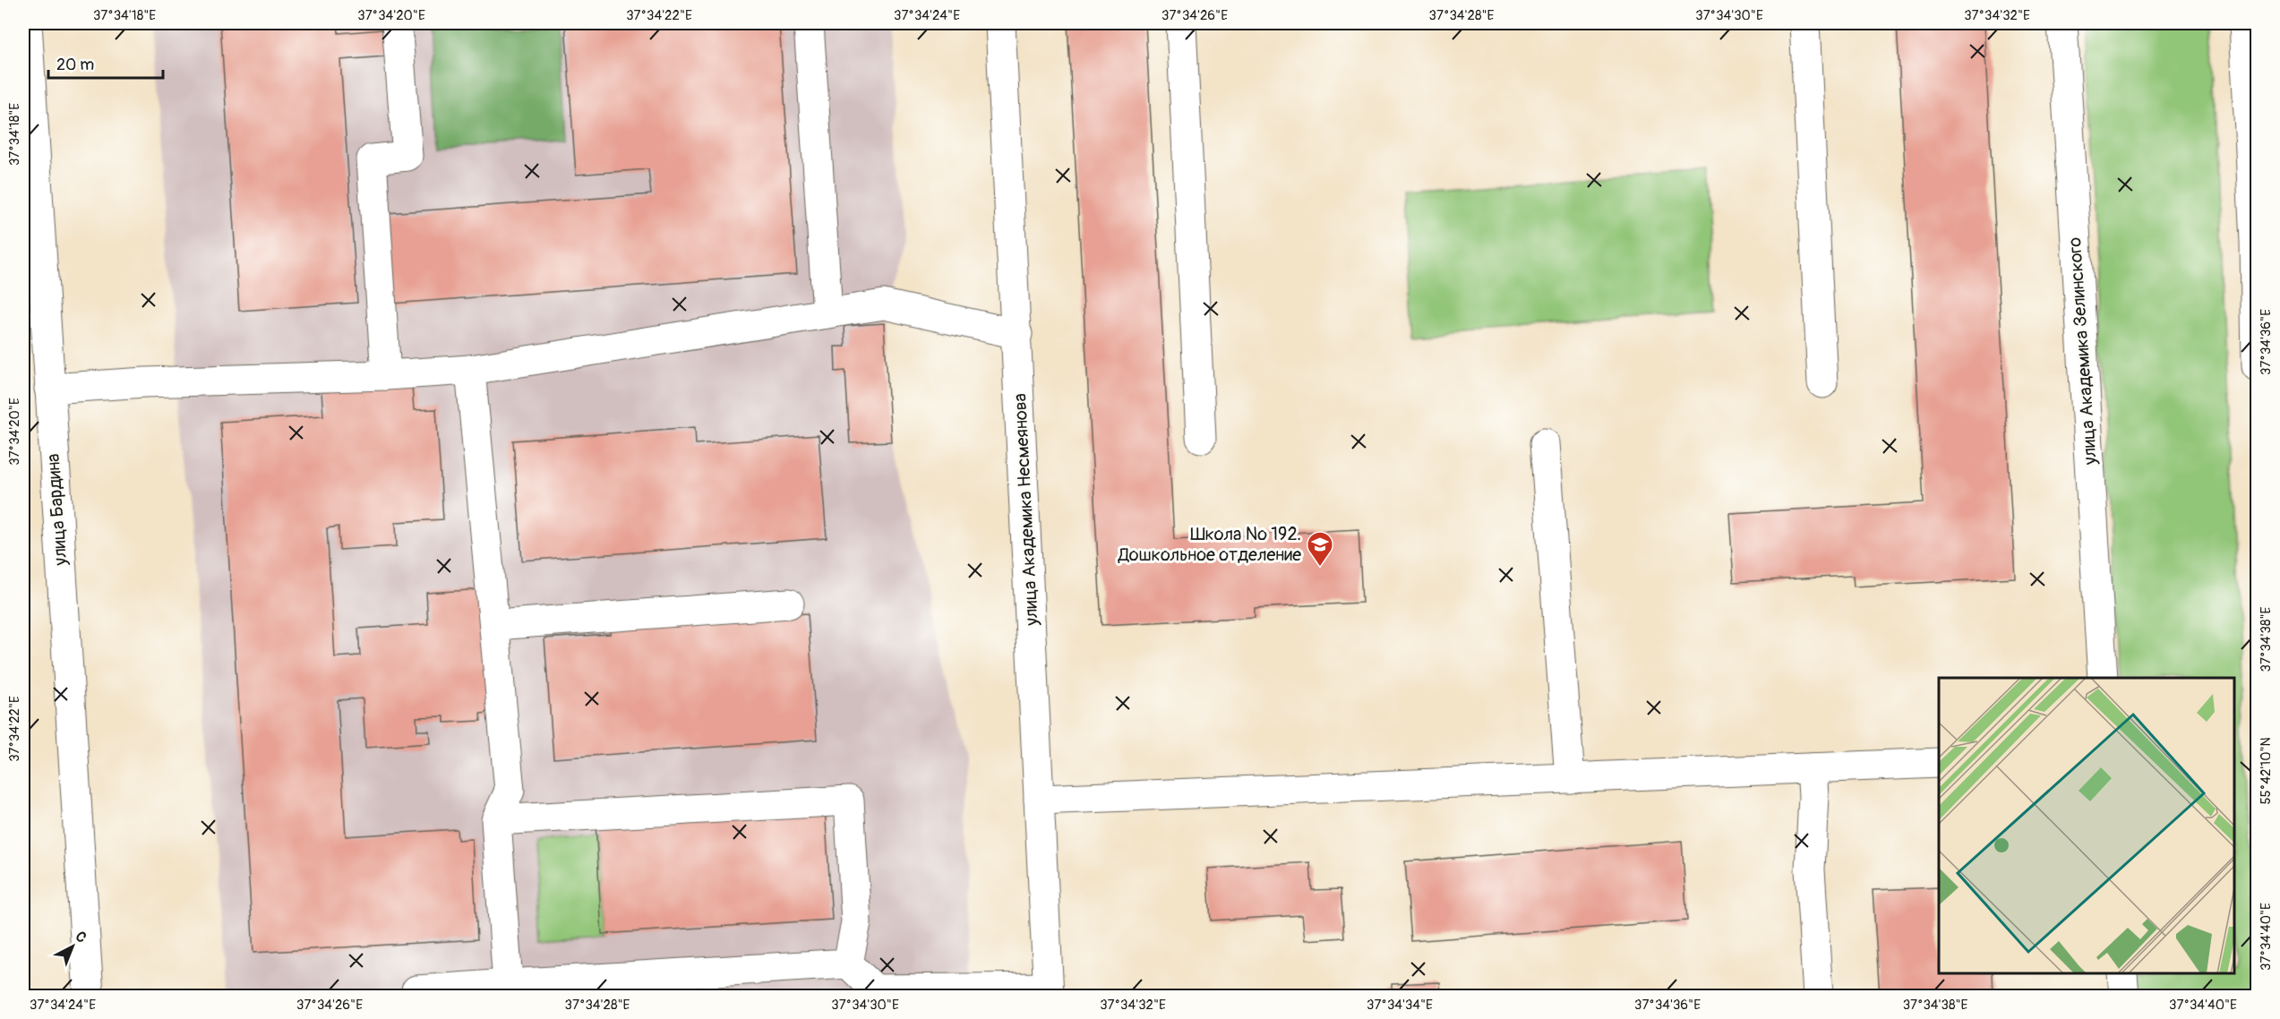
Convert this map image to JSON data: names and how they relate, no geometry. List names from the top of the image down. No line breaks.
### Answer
{"streets":{"street":["улица Академика Зелинского","улица Бардина","улица Академика Несмеянова"]},"places":{"school or university":["Школа № 192. Дошкольное отделение"]},"scale_bar":"20 m","north":"top right","coordinates":["37°34'18\"E","37°34'20\"E","37°34'22\"E","37°34'24\"E","37°34'26\"E","37°34'28\"E","37°34'30\"E","37°34'32\"E","37°34'36\"E","37°34'38\"E","55°42'10\"N","37°34'40\"E","37°34'34\"E"]}
